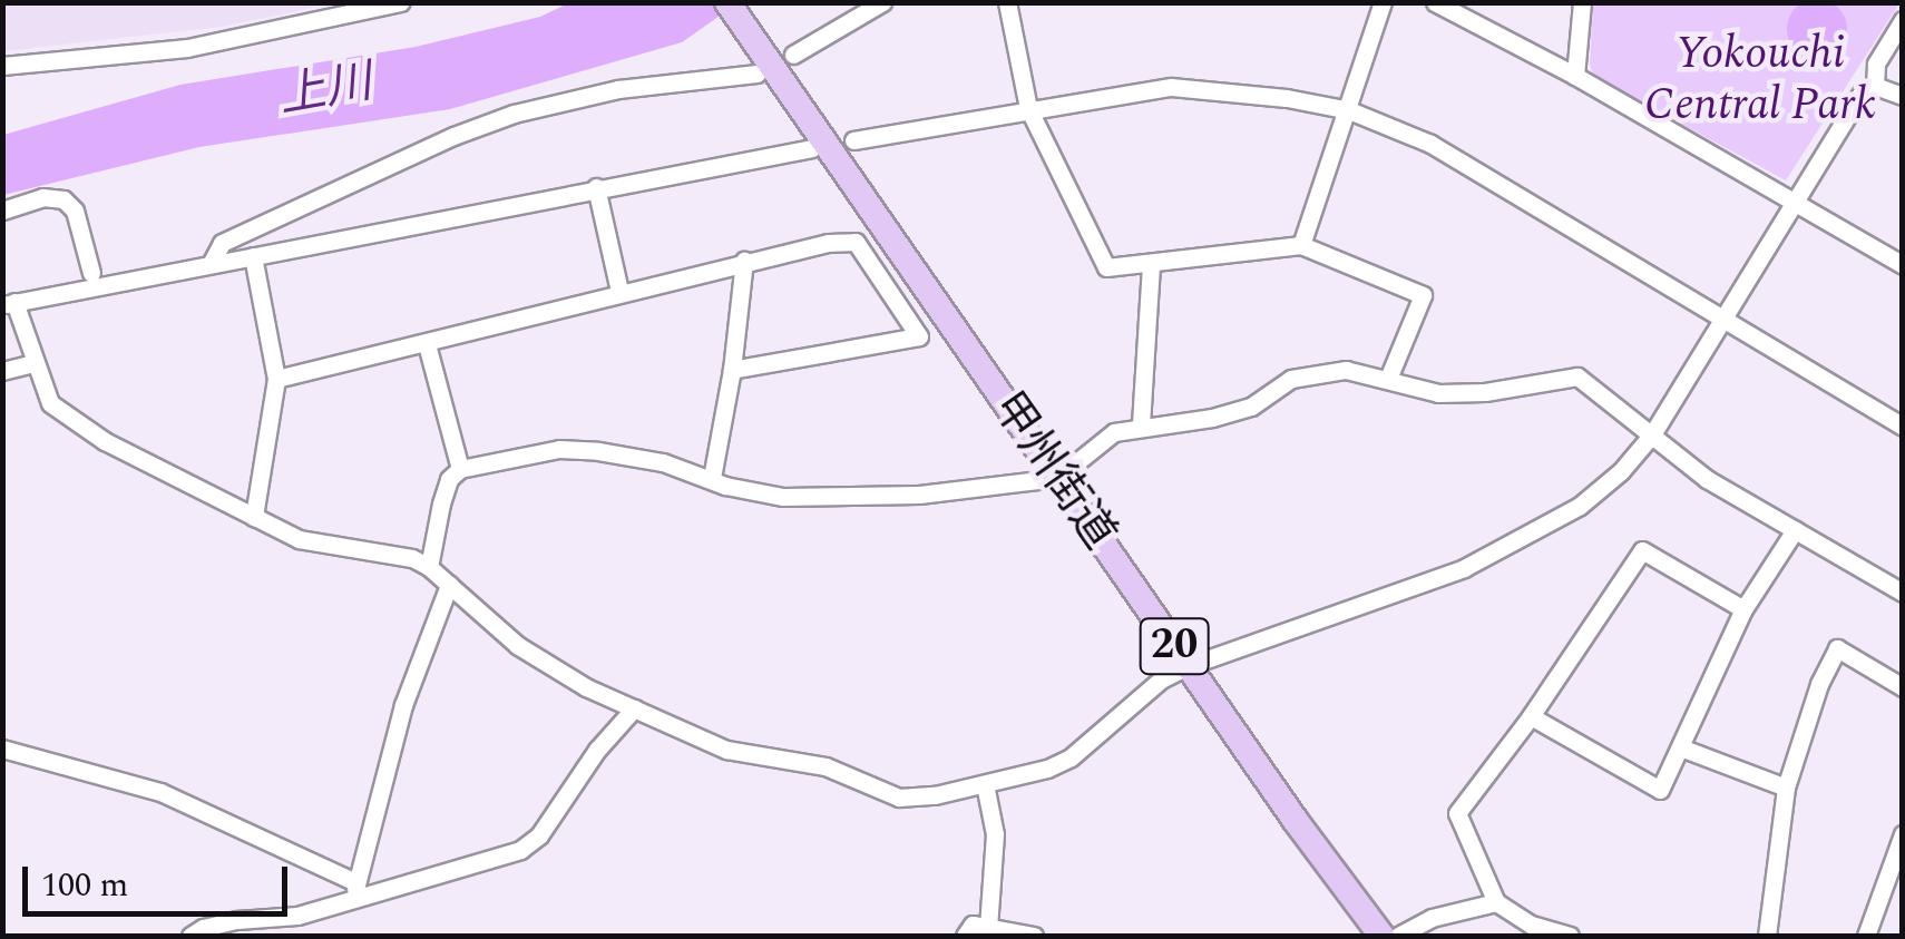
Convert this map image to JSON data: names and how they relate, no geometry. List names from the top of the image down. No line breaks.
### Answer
{"streets":{"highway":["甲州街道","20"]},"water":["上川"],"parks":["Yokouchi Central Park"],"scale_bar":"100 m"}
